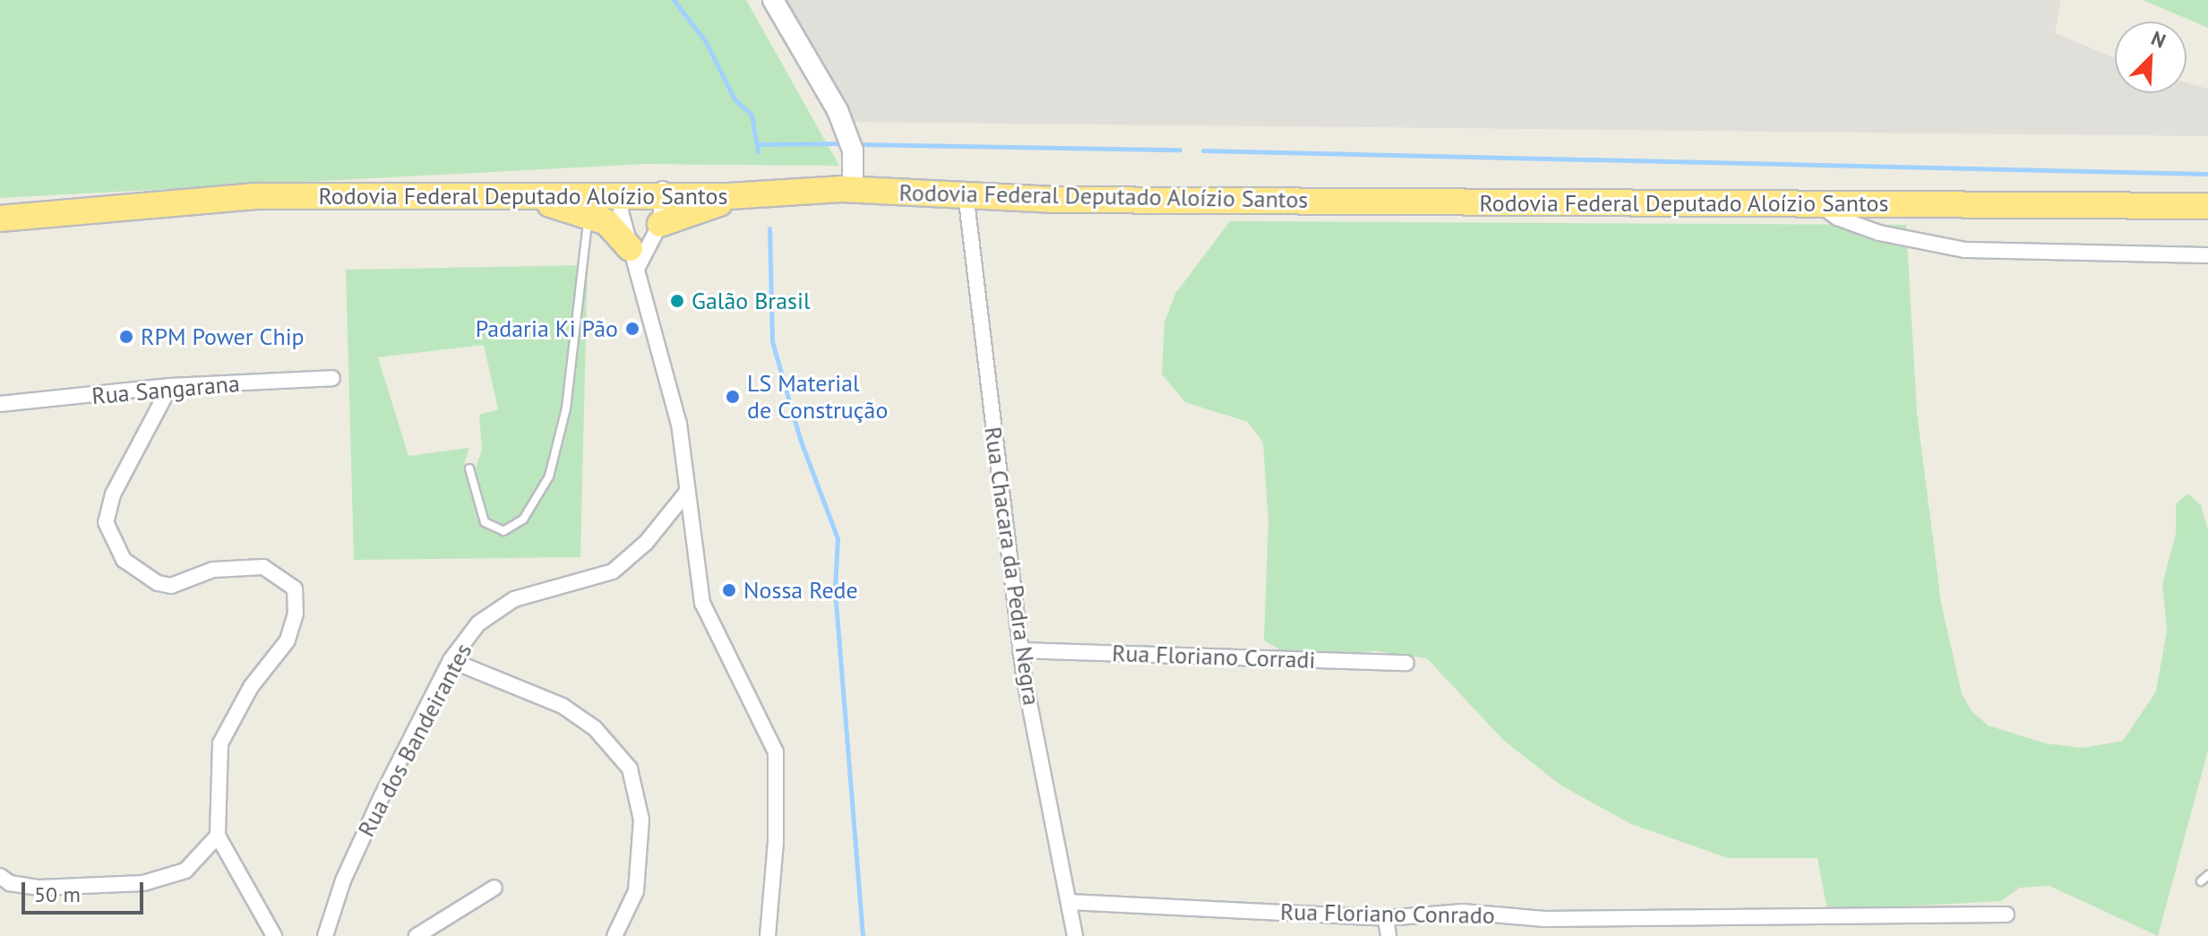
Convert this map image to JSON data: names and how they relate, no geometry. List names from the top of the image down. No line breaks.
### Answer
{"streets":{"highway":["Rodovia Federal Deputado Aloízio Santos"],"street":["Rua Sangarana","Rua Chacara da Pedra Negra","Rua Floriano Corradi","Rua dos Bandeirantes","Rua Floriano Conrado"]},"crossings":[["Rodovia Federal Deputado Aloízio Santos","Rua Chacara da Pedra Negra"],["Rua Chacara da Pedra Negra","Rua Floriano Corradi"],["Rua Chacara da Pedra Negra","Rua Floriano Conrado"]],"places":["Galão Brasil","Padaria Ki Pão","RPM Power Chip","LS Material de Construção","Nossa Rede"],"scale_bar":"50 m","north":"top right"}
